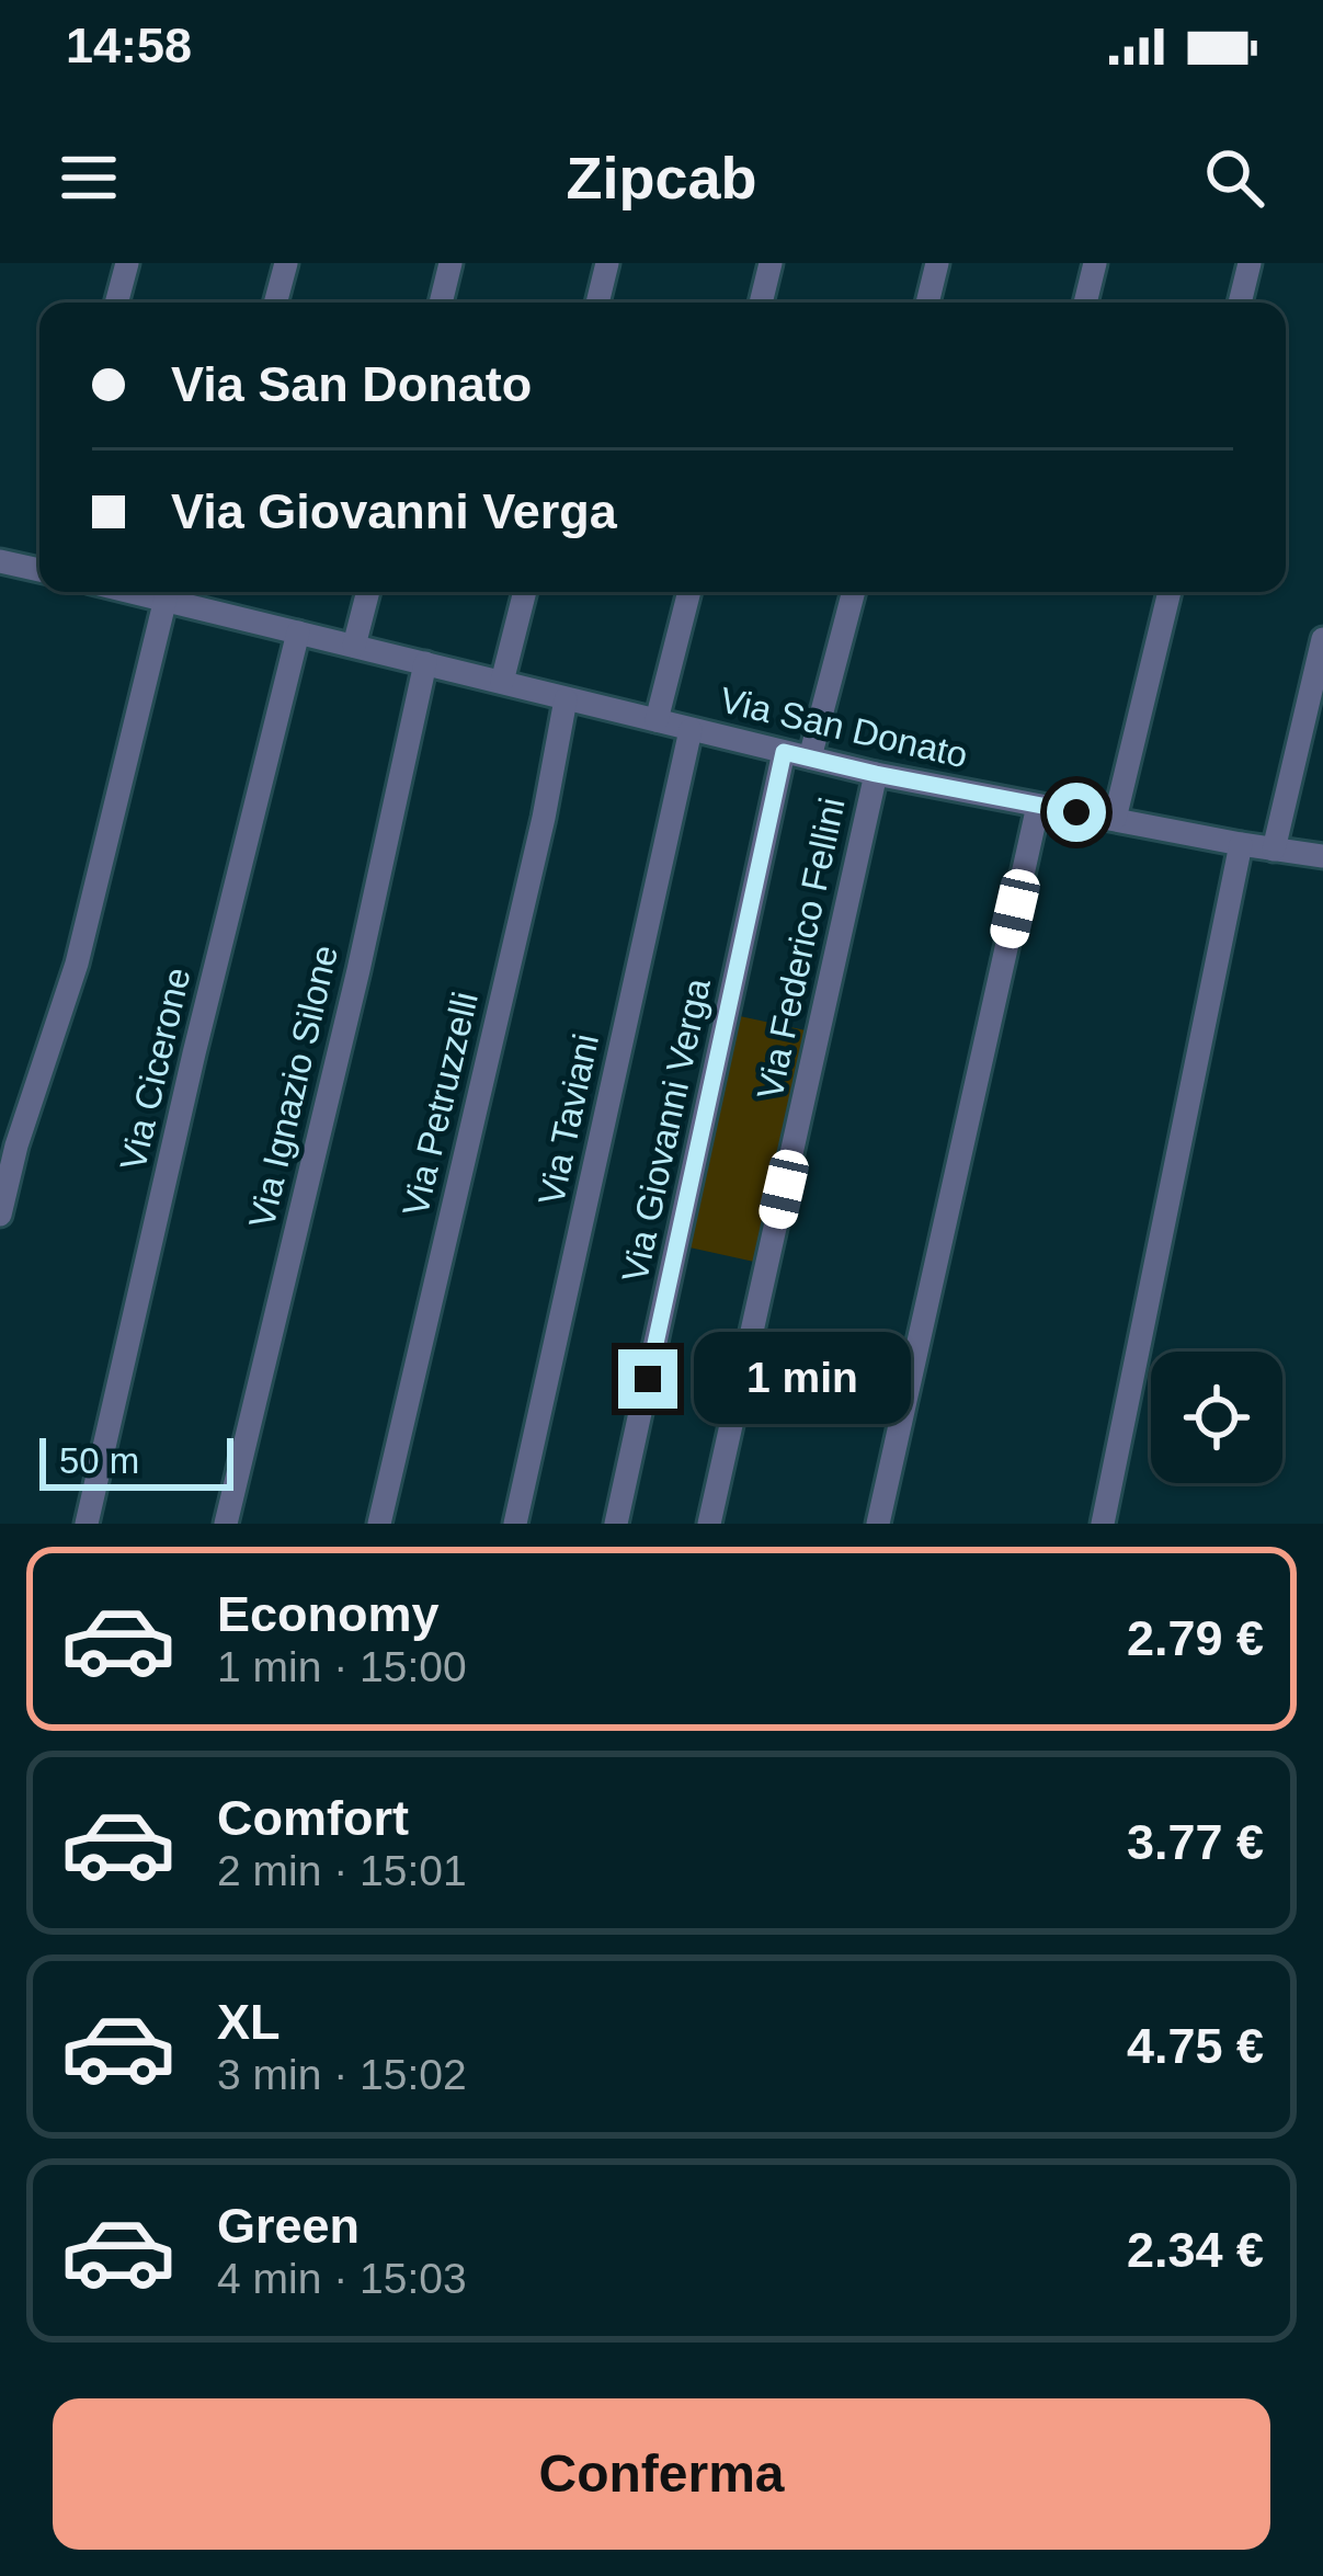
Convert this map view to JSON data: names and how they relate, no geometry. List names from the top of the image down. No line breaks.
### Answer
{"streets":{"street":["Via San Donato","Via Federico Fellini","Via Cicerone","Via Ignazio Silone","Via Petruzzelli","Via Taviani","Via Giovanni Verga"]},"crossings":[["Via San Donato","Via Federico Fellini"],["Via San Donato","Via Cicerone"],["Via San Donato","Via Ignazio Silone"],["Via San Donato","Via Petruzzelli"],["Via San Donato","Via Taviani"],["Via San Donato","Via Giovanni Verga"]],"scale_bar":"50 m","page":{"status":"14:58","header":"Zipcab","banner":["Via San Donato","Via Giovanni Verga"],"bubble":"1 min","scale":"50 m","list":[{"name":"Economy","note":"1 min · 15:00","value":"2.79 €"},{"name":"Comfort","note":"2 min · 15:01","value":"3.77 €"},{"name":"XL","note":"3 min · 15:02","value":"4.75 €"},{"name":"Green","note":"4 min · 15:03","value":"2.34 €"}],"buttons":"Conferma"}}
